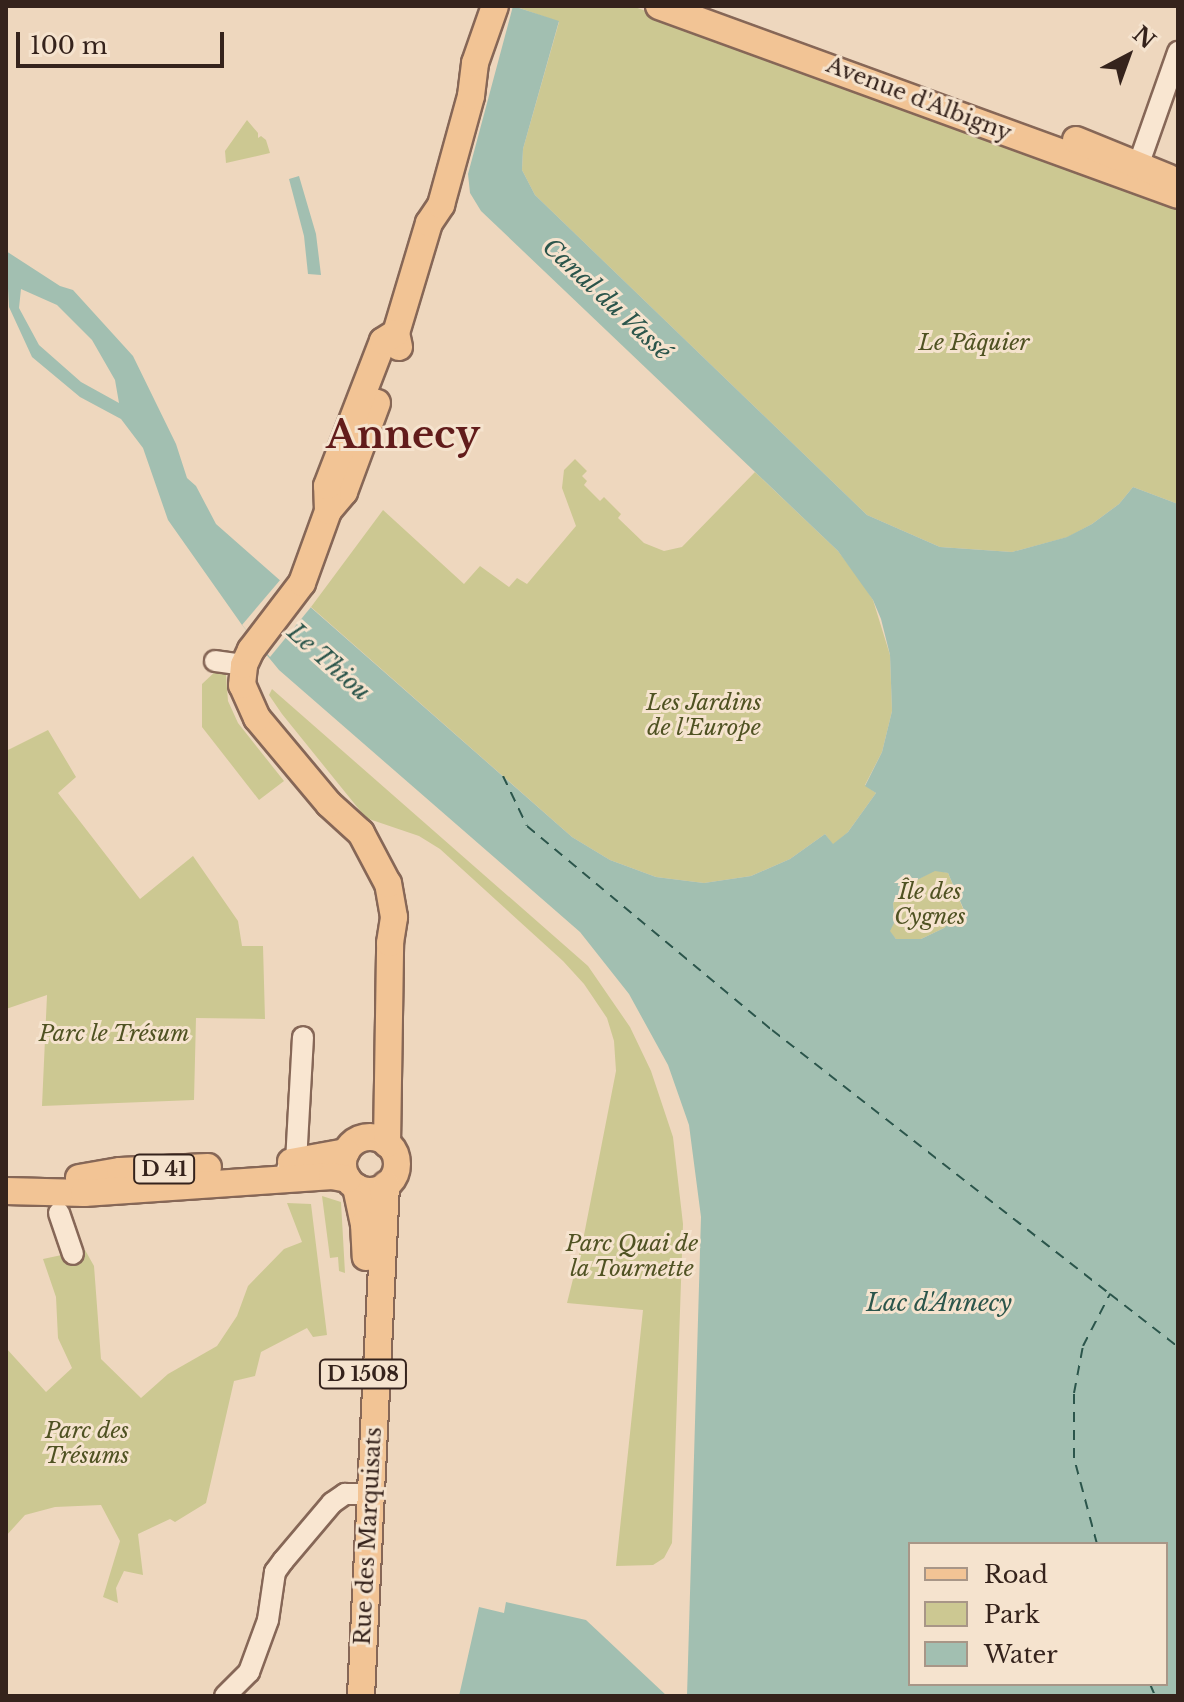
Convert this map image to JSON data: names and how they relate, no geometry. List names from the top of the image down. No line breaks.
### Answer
{"streets":{"main road":["Avenue d'Albigny","D 41","D 1508","Rue des Marquisats"]},"crossings":[["D 41","Rue des Marquisats"]],"districts":["Annecy"],"water":["Canal du Vassé","Le Thiou","Lac d'Annecy"],"parks":["Le Pâquier","Les Jardins de l'Europe","Île des Cygnes","Parc le Trésum","Parc Quai de la Tournette","Parc des Trésums"],"legend":["Road","Park","Water"],"scale_bar":"100 m","north":"top right"}
